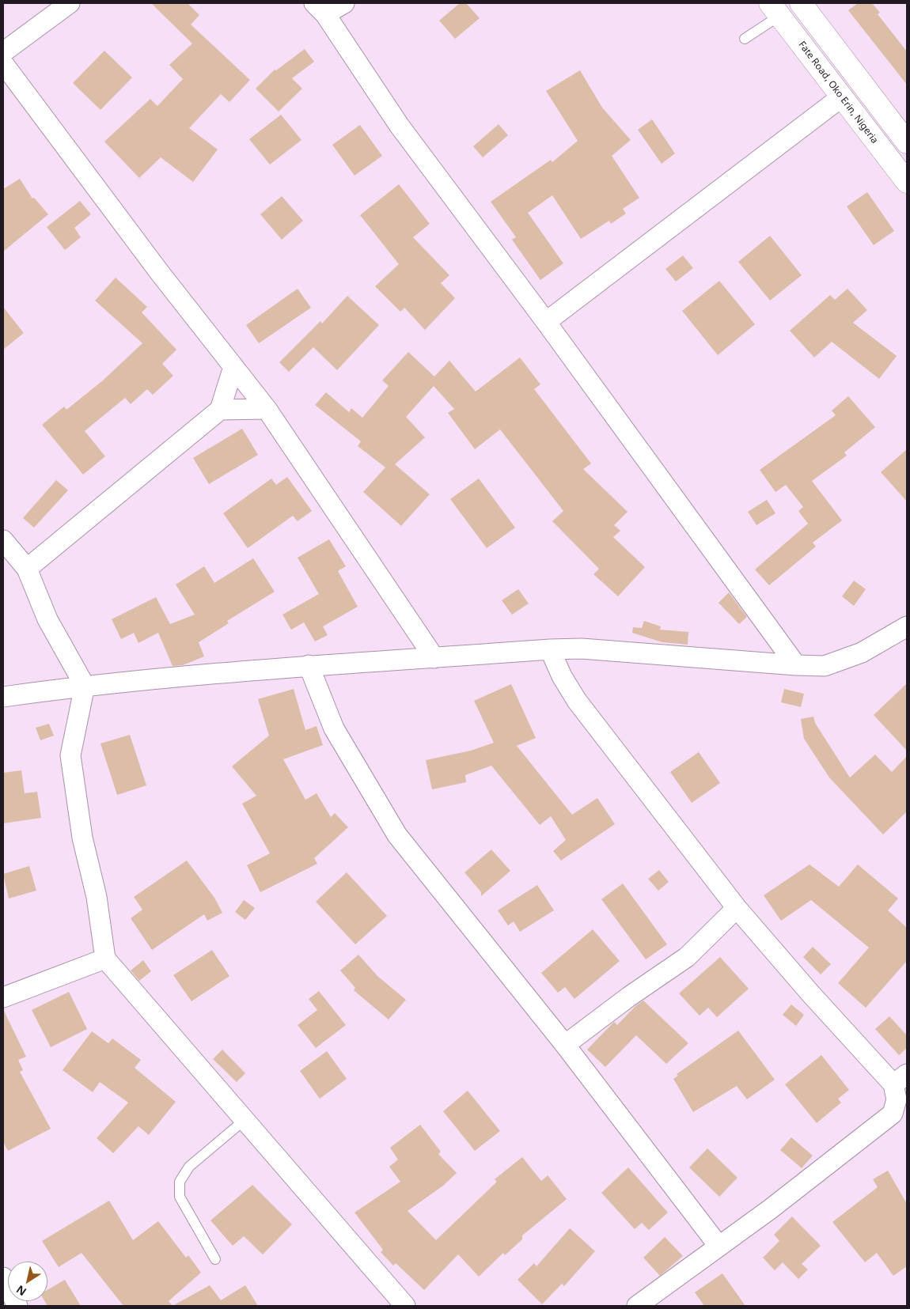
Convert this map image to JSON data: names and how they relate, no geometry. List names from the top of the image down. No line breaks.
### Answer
{"streets":{"street":["Fate Road, Oko Erin, Nigeria"]},"north":"bottom left"}
